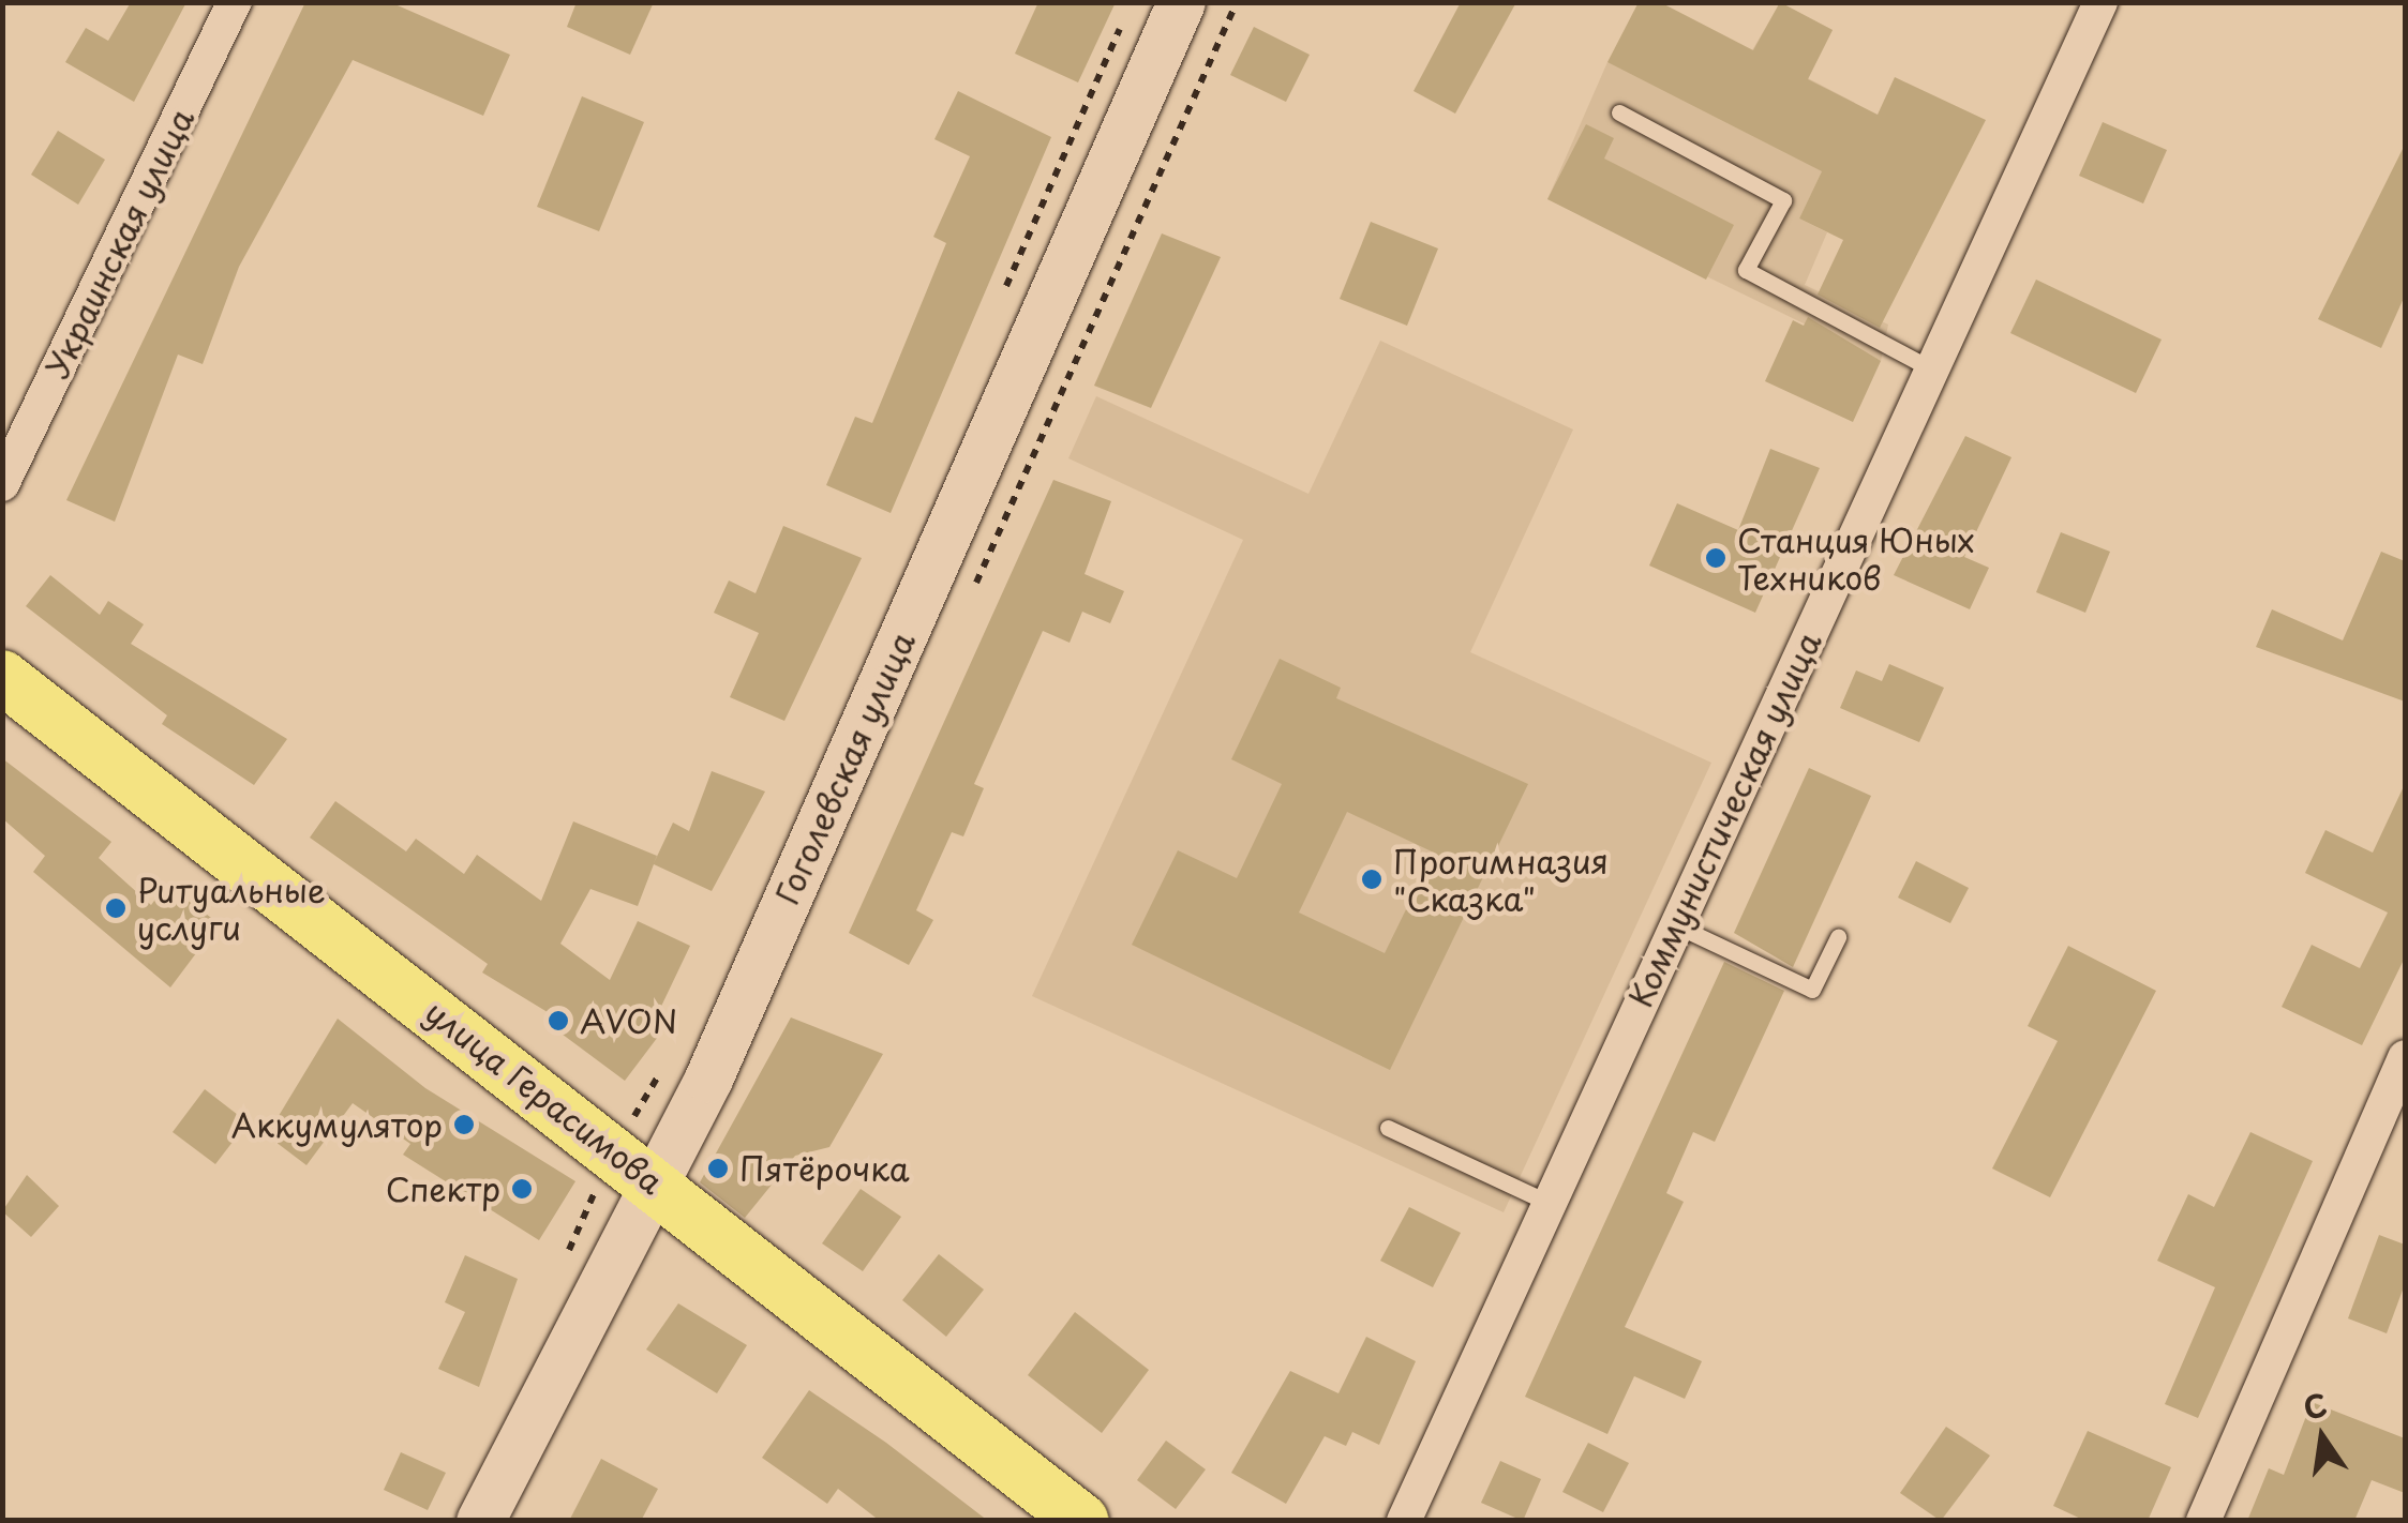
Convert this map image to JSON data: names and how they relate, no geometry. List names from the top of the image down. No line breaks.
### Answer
{"streets":{"main road":["улица Герасимова"],"street":["Украинская улица","Гоголевская улица","Коммунистическая улица"]},"crossings":[["Гоголевская улица","улица Герасимова"]],"places":["Станция Юных Техников","Прогимназия \"Сказка\"","Ритуальные услуги","AVON","Аккумулятор","Пятёрочка","Спектр"],"north":"top"}
